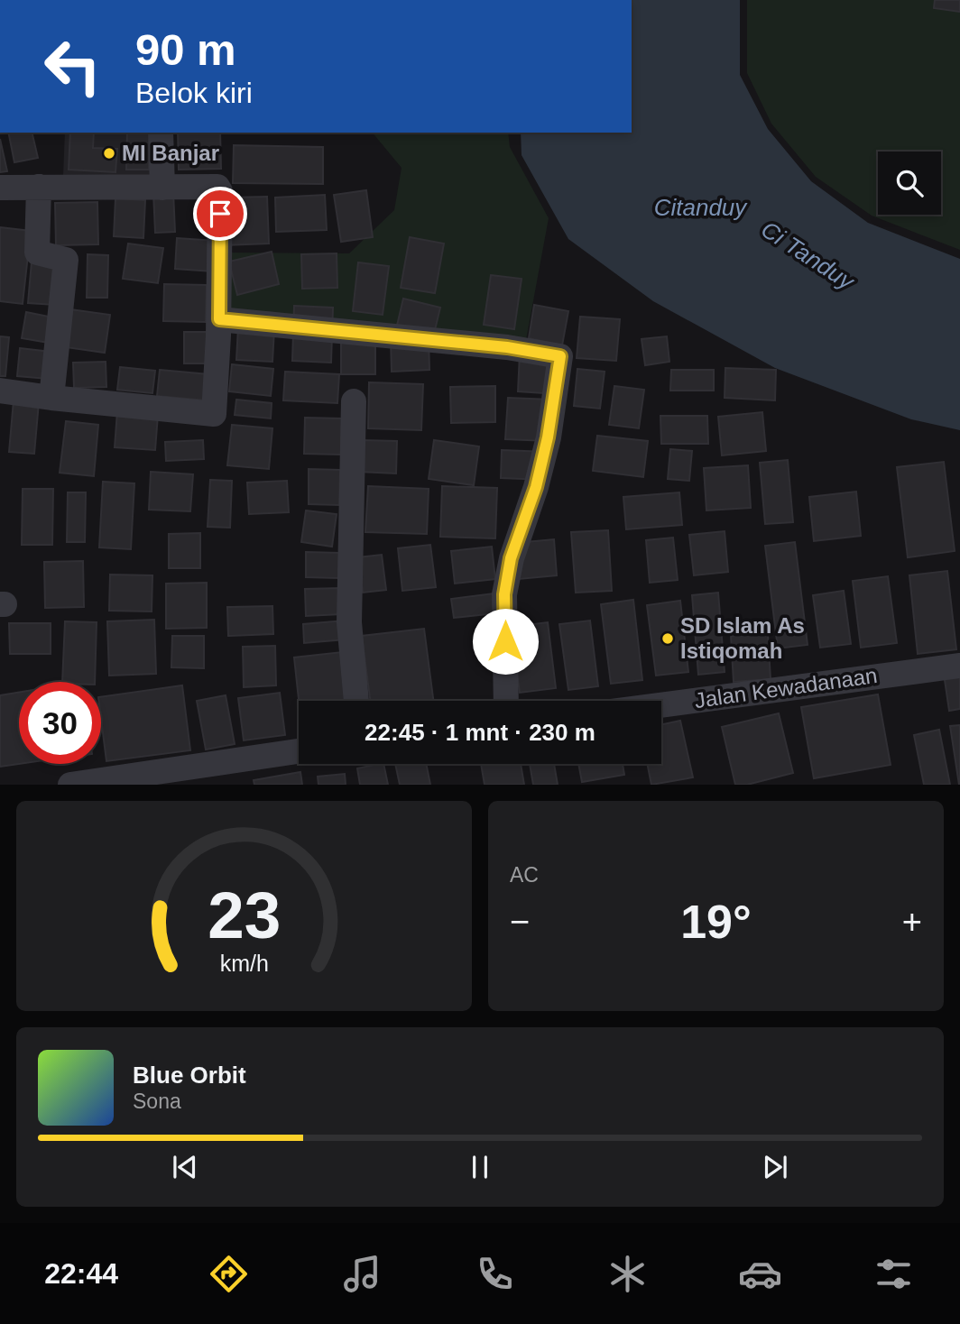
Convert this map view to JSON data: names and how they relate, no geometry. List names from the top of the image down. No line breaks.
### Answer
{"streets":{"street":["Jalan Kewadanaan"]},"water":["Citanduy","Ci Tanduy"],"places":["MI Banjar","SD Islam As Istiqomah"],"page":{"turn":["90 m","Belok kiri"],"limit":"30","trip":"22:45 · 1 mnt · 230 m","tile":"AC","heat":["−","19°","+"],"song":["Blue Orbit","Sona"],"tabs":"22:44","gauge":["23","km/h"]}}
